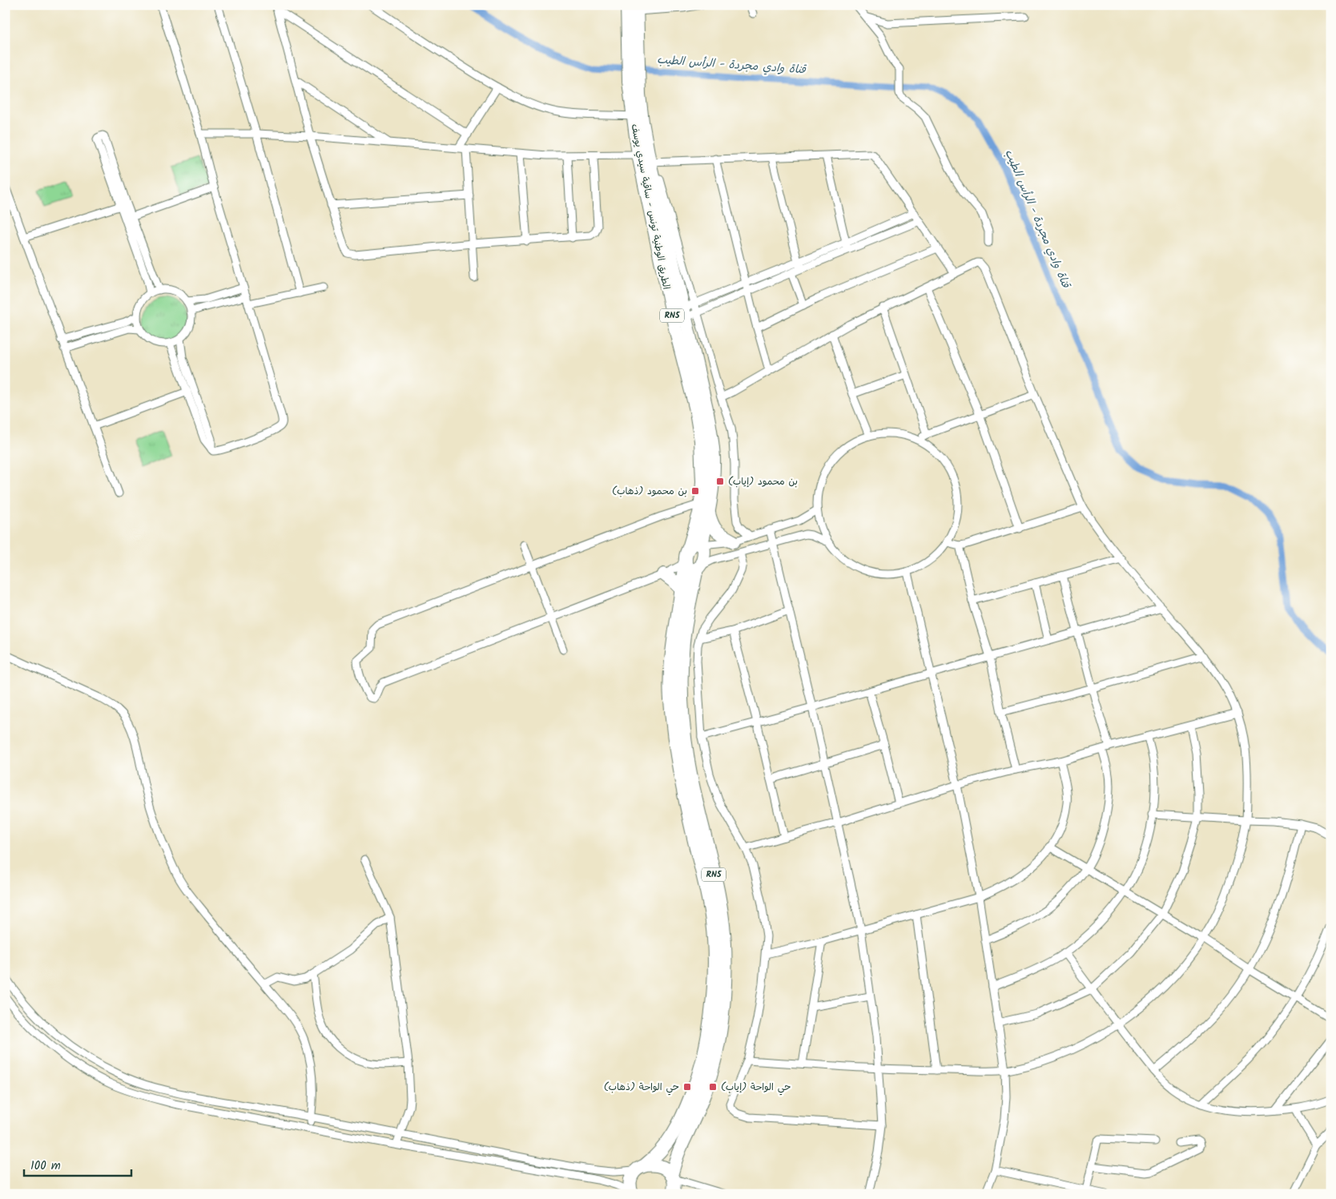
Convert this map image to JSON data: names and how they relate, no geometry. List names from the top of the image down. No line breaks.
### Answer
{"streets":{"highway":["الطريق الوطنية تونس - ساقية سيدي يوسف","RN5"]},"crossings":[["الطريق الوطنية تونس - ساقية سيدي يوسف","RN5"]],"water":["قناة وادي مجردة - الرأس الطيب"],"places":{"transit":["بن محمود (إياب)","بن محمود (ذهاب)","حي الواحة (ذهاب)","حي الواحة (إياب)"]},"scale_bar":"100 m"}
